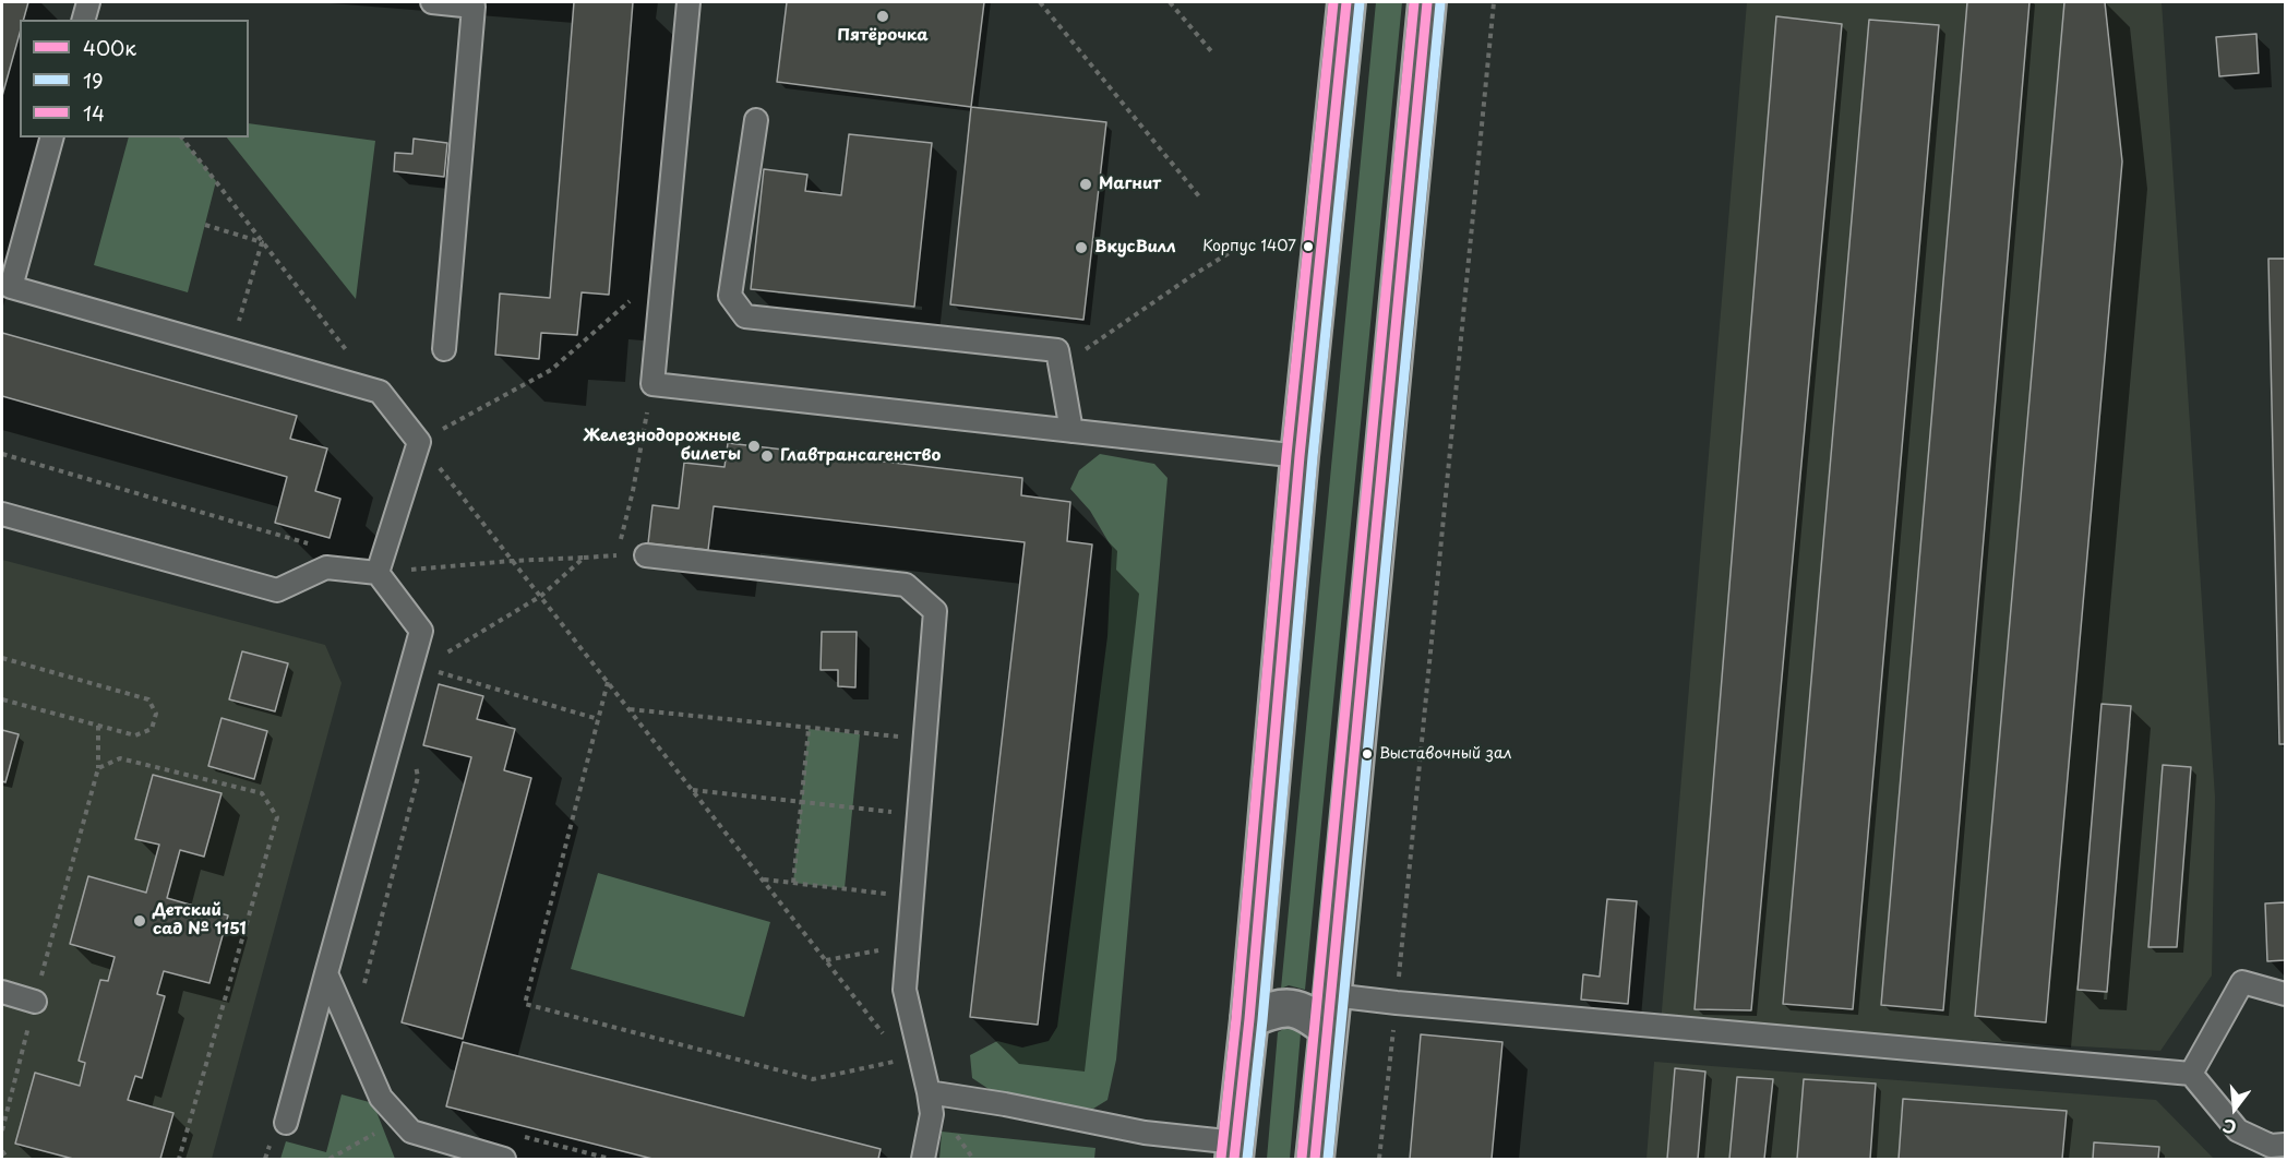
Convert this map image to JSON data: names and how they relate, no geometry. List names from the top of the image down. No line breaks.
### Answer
{"places":["Пятёрочка","Магнит","Корпус 1407","ВкусВилл","Железнодорожные билеты","Главтрансагенство","Выставочный зал","Детский сад № 1151"],"lines":["transit line 400к","transit line 14","transit line 19"],"legend":["400к","19","14"],"north":"bottom"}
